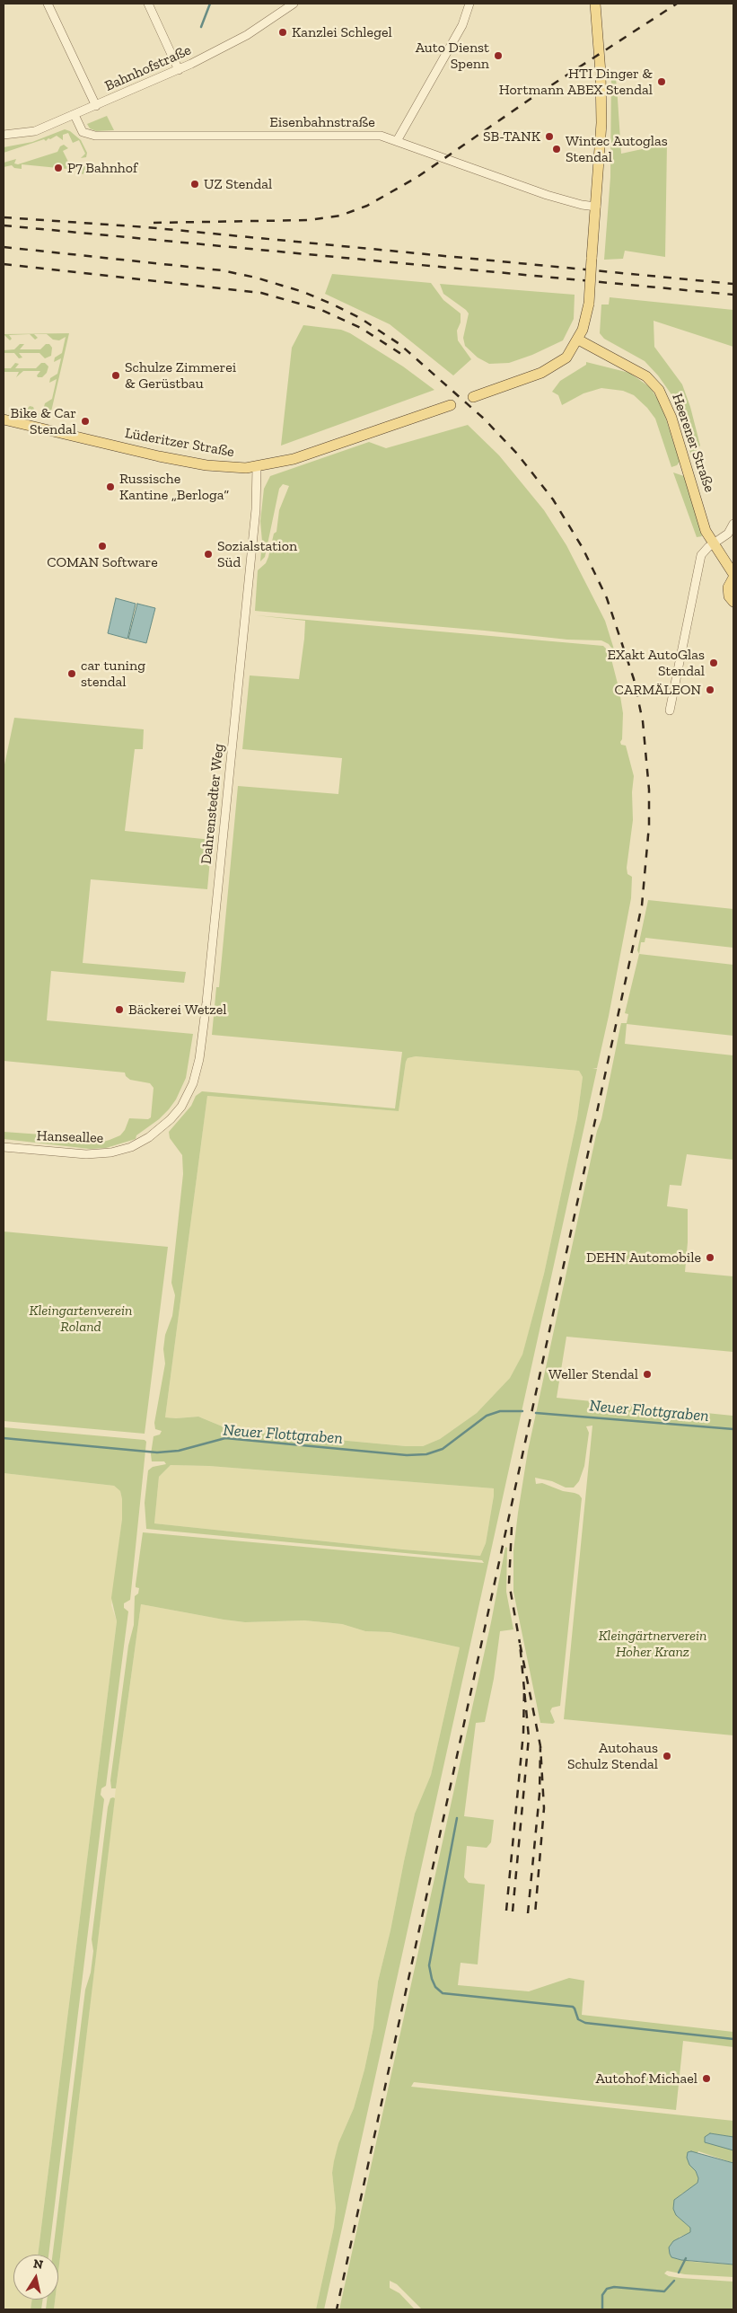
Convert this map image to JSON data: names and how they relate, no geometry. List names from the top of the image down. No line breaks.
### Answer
{"streets":{"main road":["Lüderitzer Straße","Heerener Straße"],"street":["Bahnhofstraße","Eisenbahnstraße","Dahrenstedter Weg","Hanseallee"]},"crossings":[["Bahnhofstraße","Eisenbahnstraße"],["Lüderitzer Straße","Dahrenstedter Weg"],["Dahrenstedter Weg","Hanseallee"]],"water":["Neuer Flottgraben"],"parks":["Kleingartenverein Roland","Kleingärtnerverein Hoher Kranz"],"places":["Kanzlei Schlegel","Auto Dienst Spenn","HTI Dinger & Hortmann ABEX Stendal","SB-TANK","Wintec Autoglas Stendal","P7 Bahnhof","UZ Stendal","Schulze Zimmerei & Gerüstbau","Bike & Car Stendal","Russische Kantine „Berloga“","COMAN Software","Sozialstation Süd","EXakt AutoGlas Stendal","car tuning stendal","CARMÄLEON","Bäckerei Wetzel","DEHN Automobile","Weller Stendal","Autohaus Schulz Stendal","Autohof Michael"],"north":"top"}
